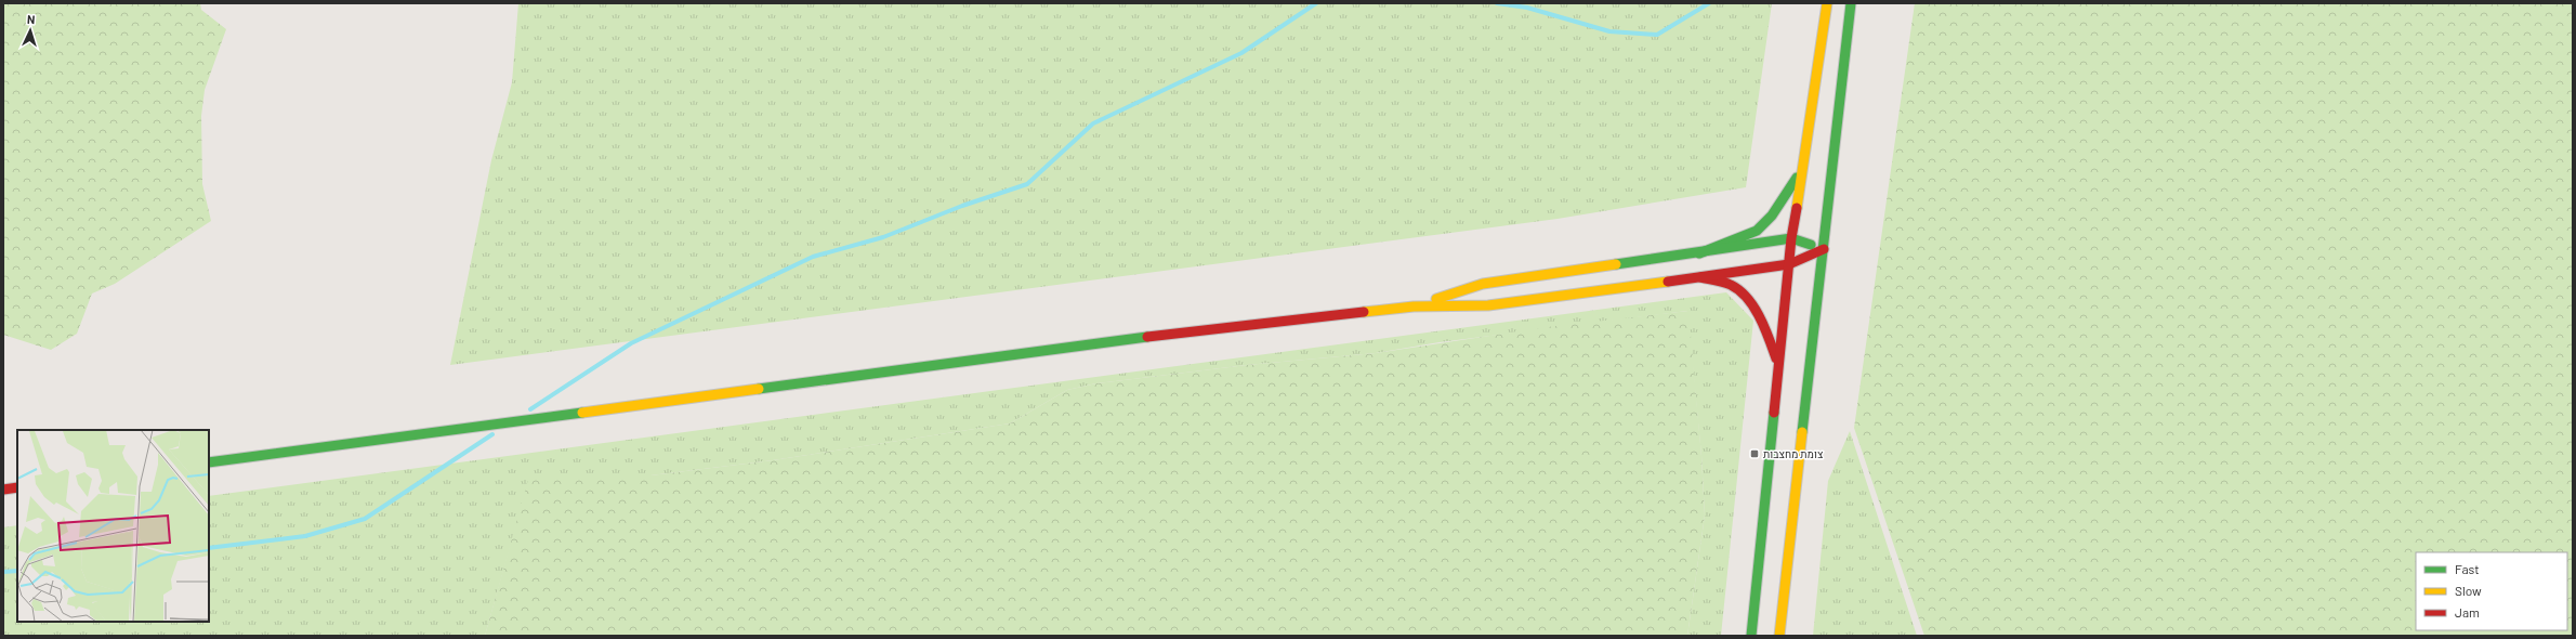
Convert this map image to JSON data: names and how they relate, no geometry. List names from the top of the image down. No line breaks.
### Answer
{"places":{"transit":["צומת מחצבות"]},"legend":["Fast","Slow","Jam"],"north":"top"}
